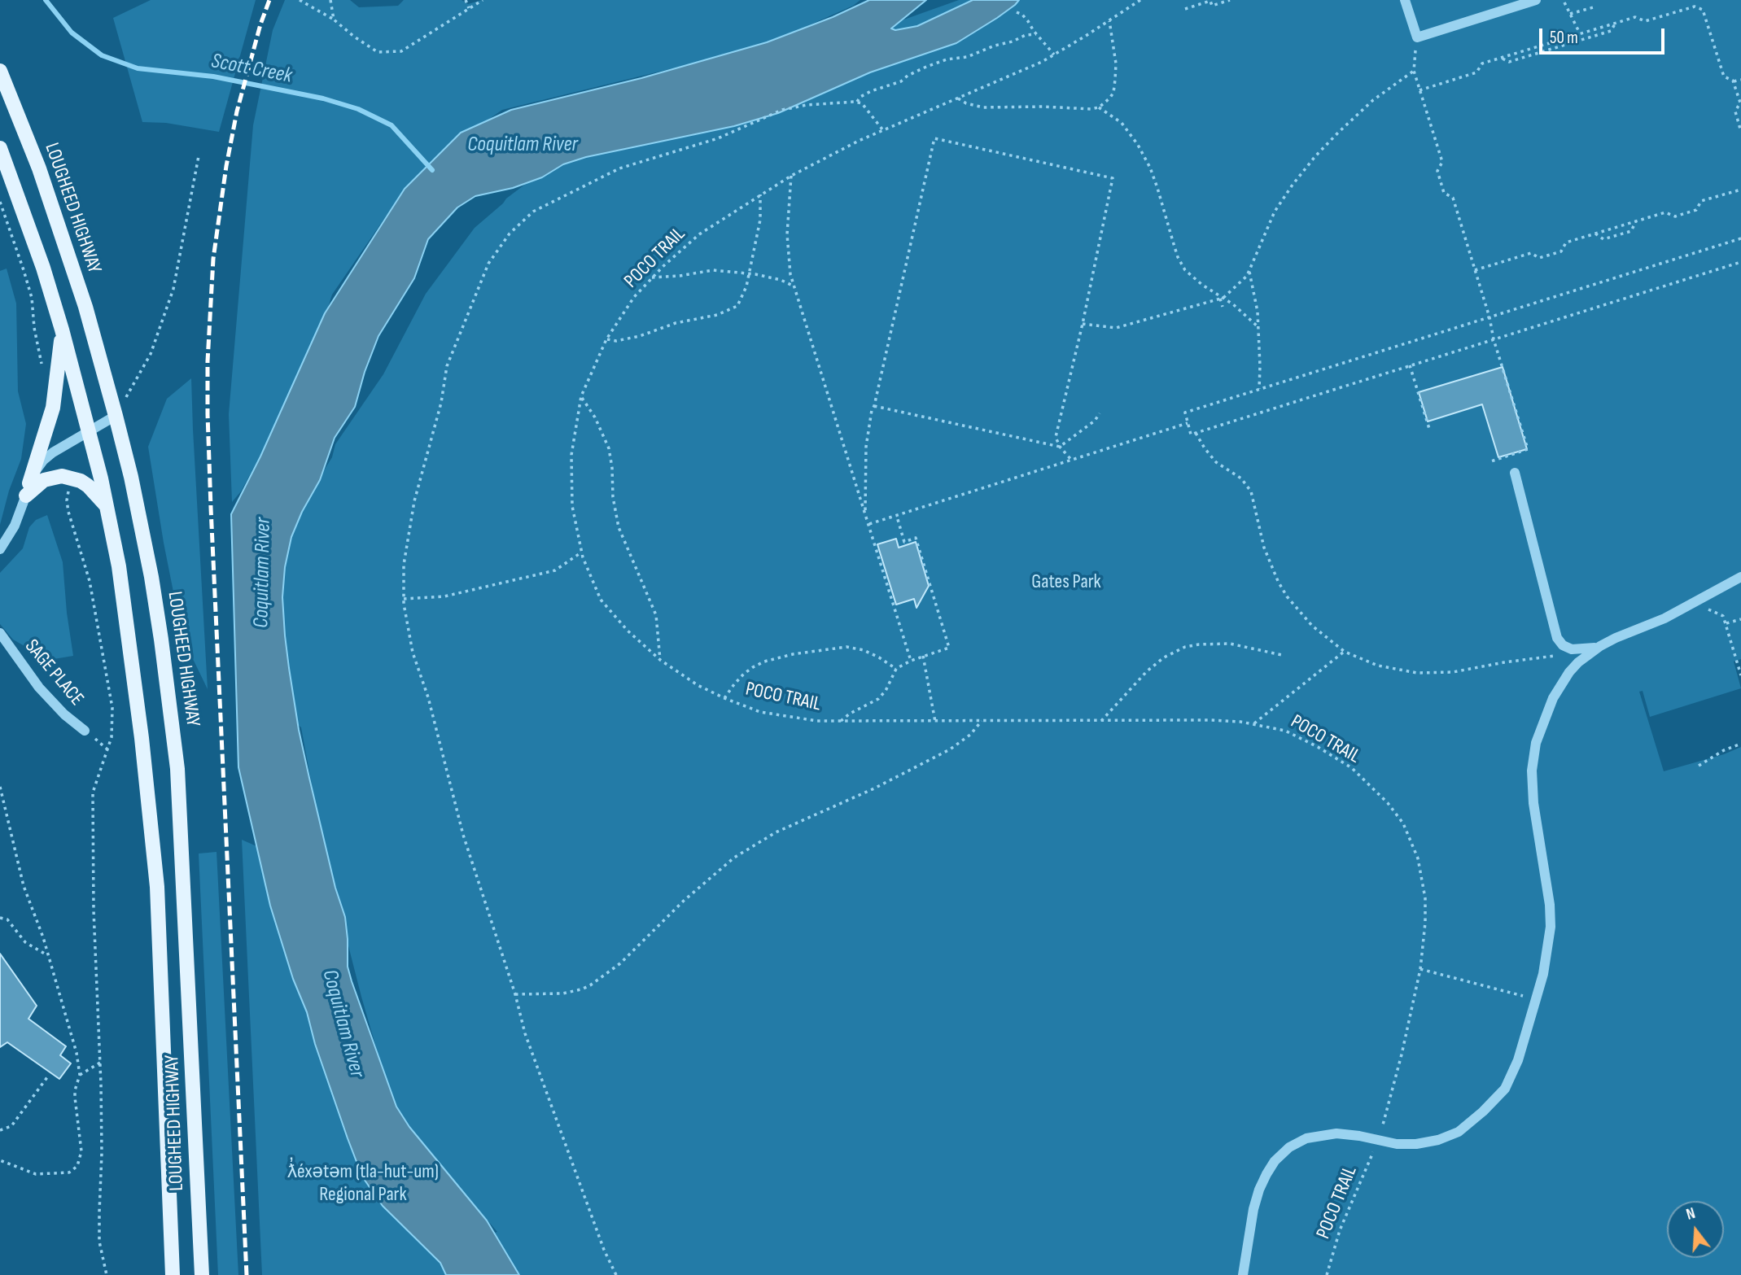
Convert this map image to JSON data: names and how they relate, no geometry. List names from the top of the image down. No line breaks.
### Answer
{"streets":{"main road":["LOUGHEED HIGHWAY"],"street":["SAGE PLACE"],"path":["POCO TRAIL"]},"water":["Scott Creek","Coquitlam River"],"parks":["Gates Park","ƛ̓éxətəm (tla-hut-um) Regional Park"],"scale_bar":"50 m","north":"top"}
